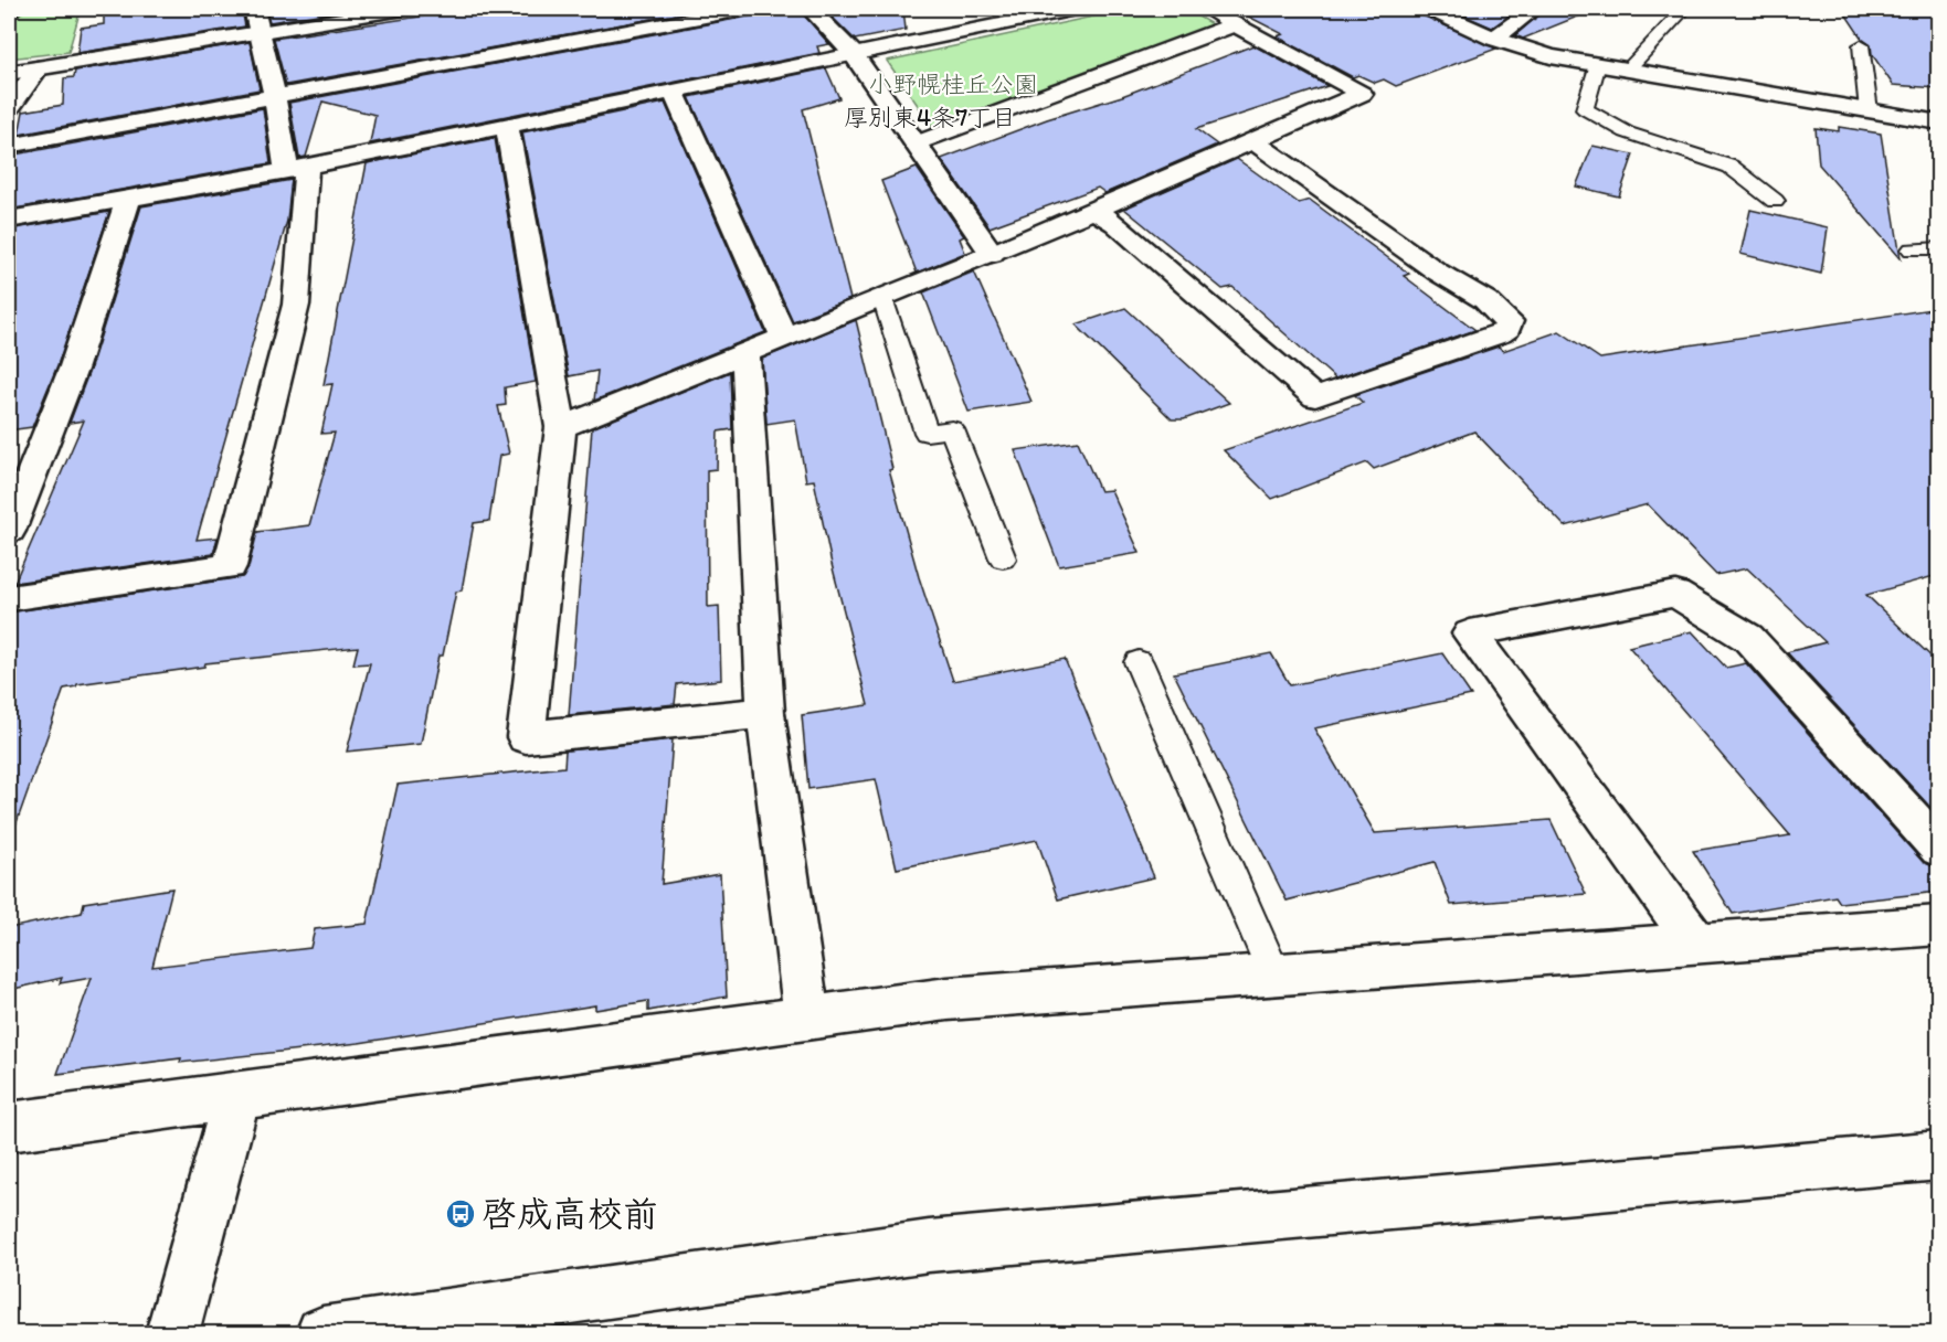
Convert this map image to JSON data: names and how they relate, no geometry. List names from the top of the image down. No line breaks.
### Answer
{"districts":["厚別東4条7丁目"],"parks":["小野幌桂丘公園"],"places":{"bus stop":["啓成高校前"]}}
